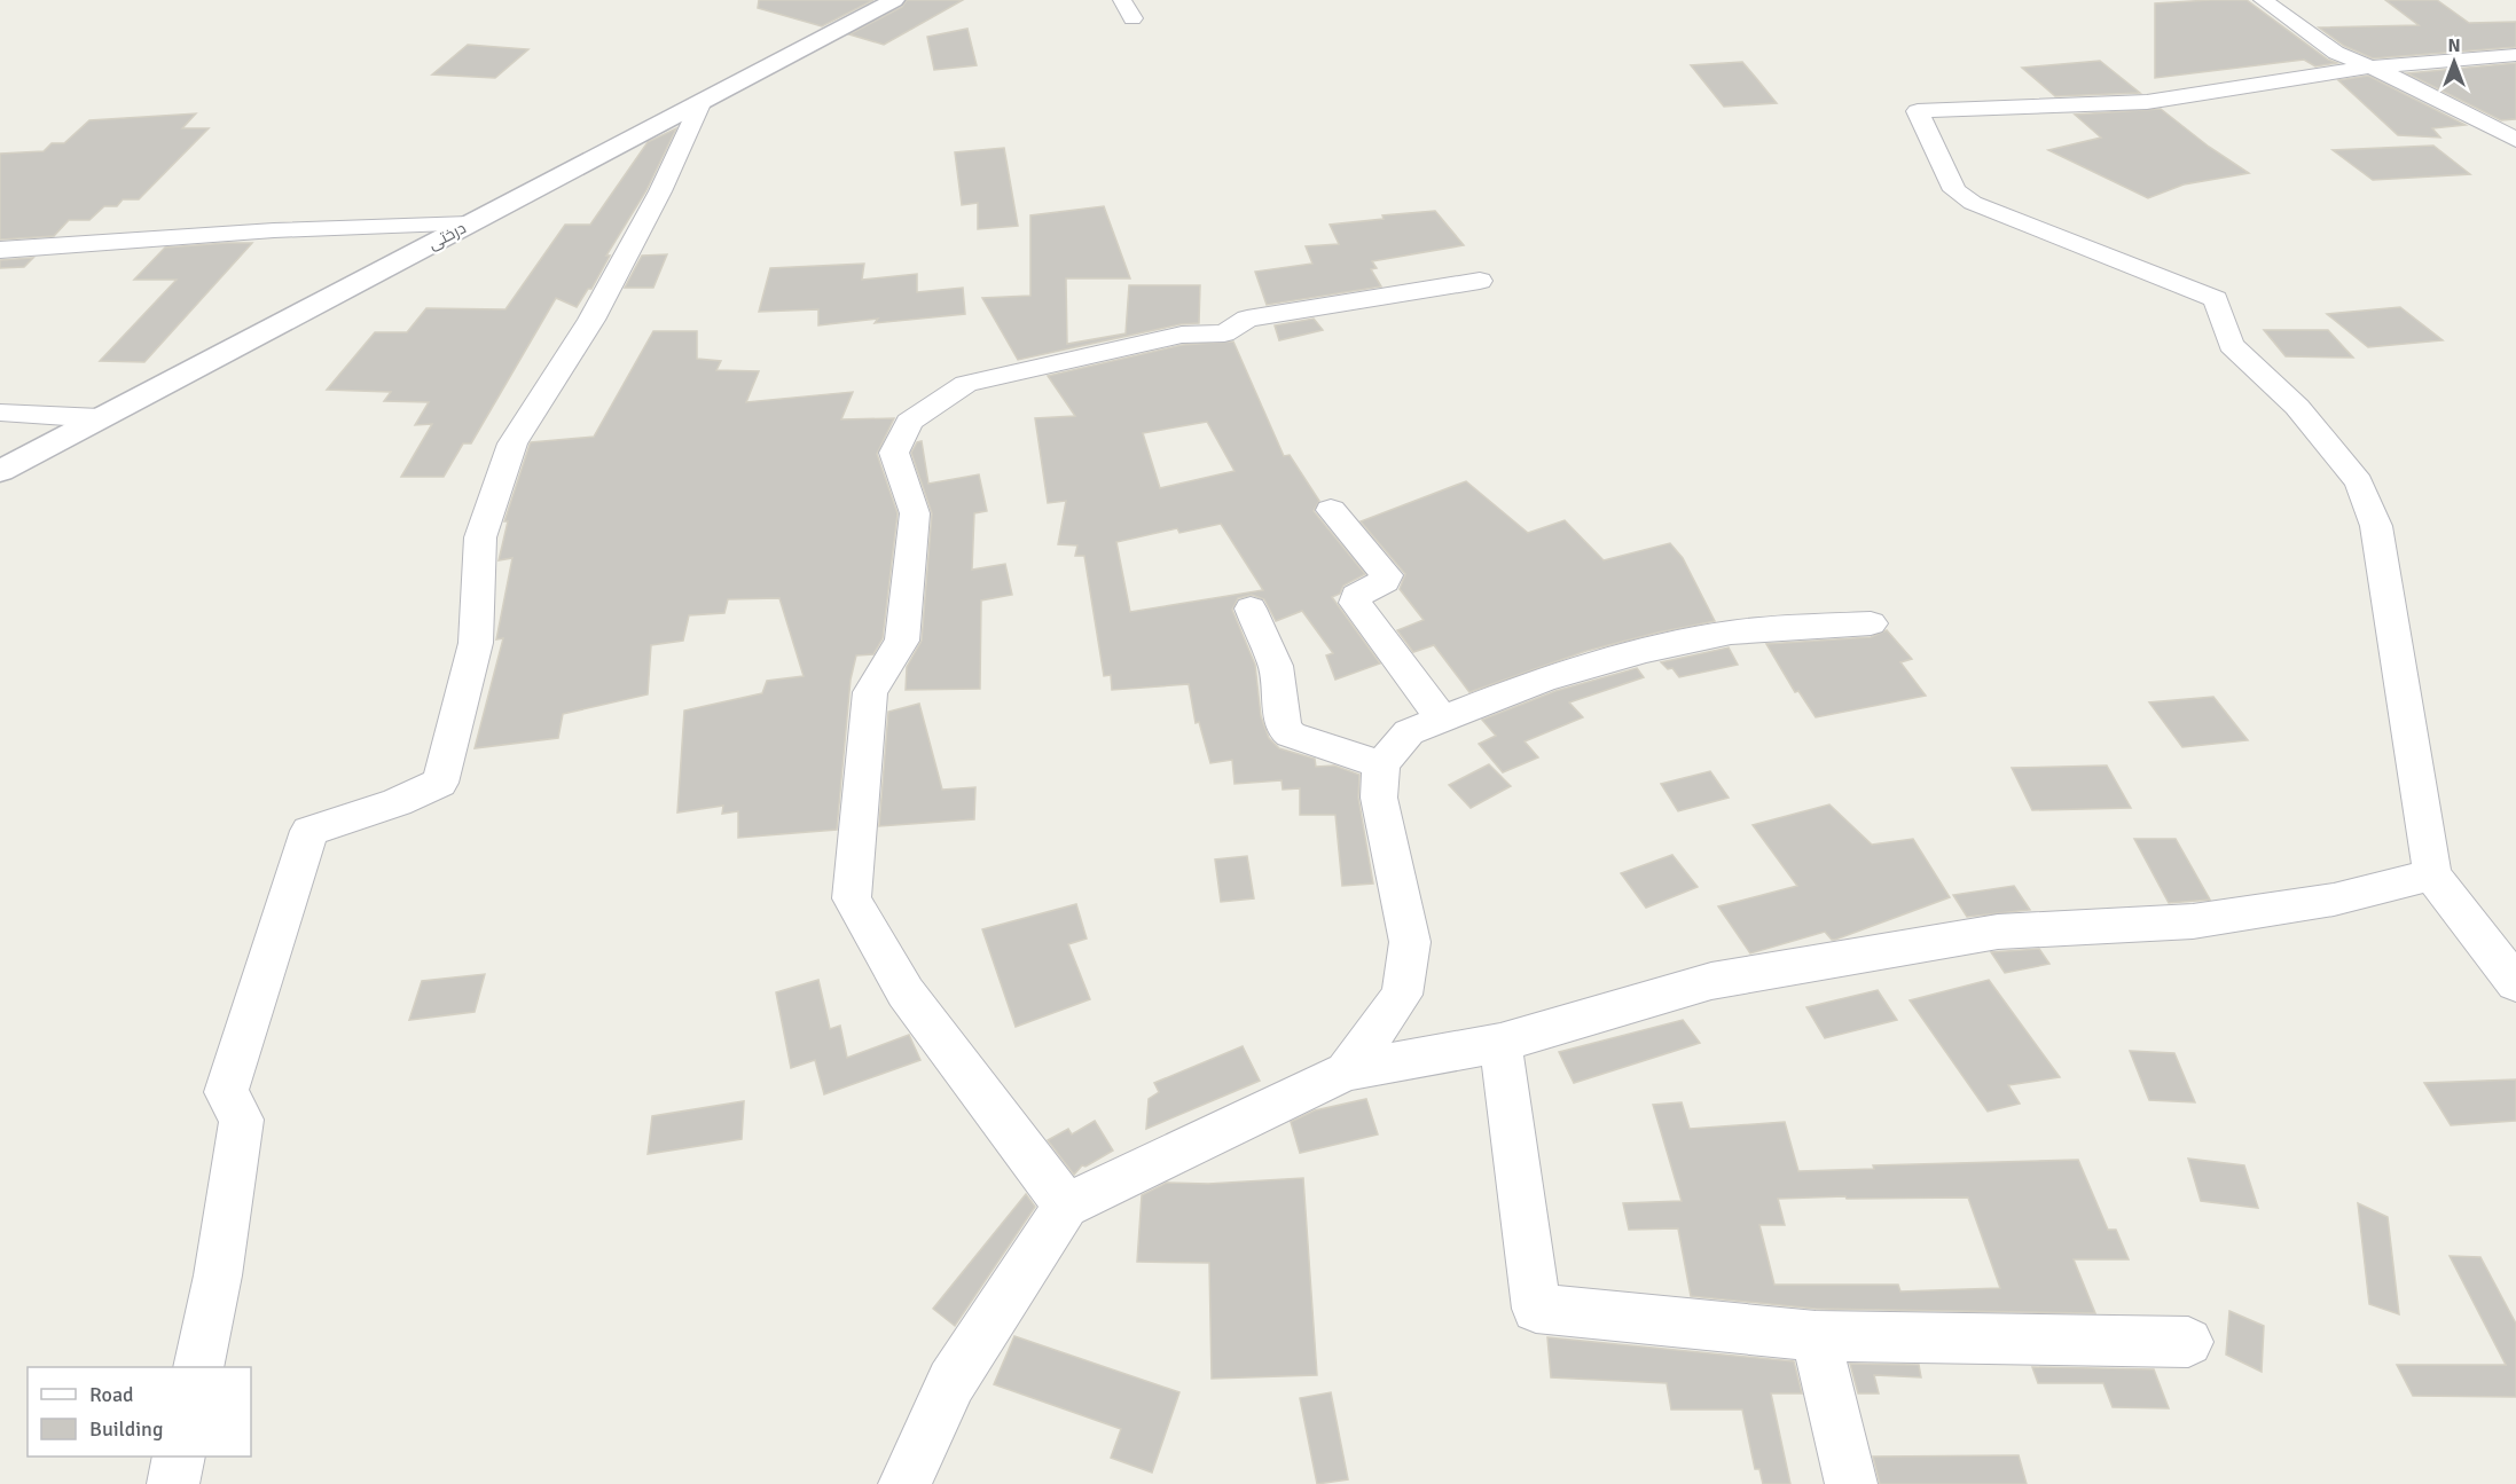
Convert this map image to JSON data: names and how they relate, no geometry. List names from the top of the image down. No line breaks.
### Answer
{"streets":{"street":["درختی"]},"legend":["Road","Building"],"north":"top"}
